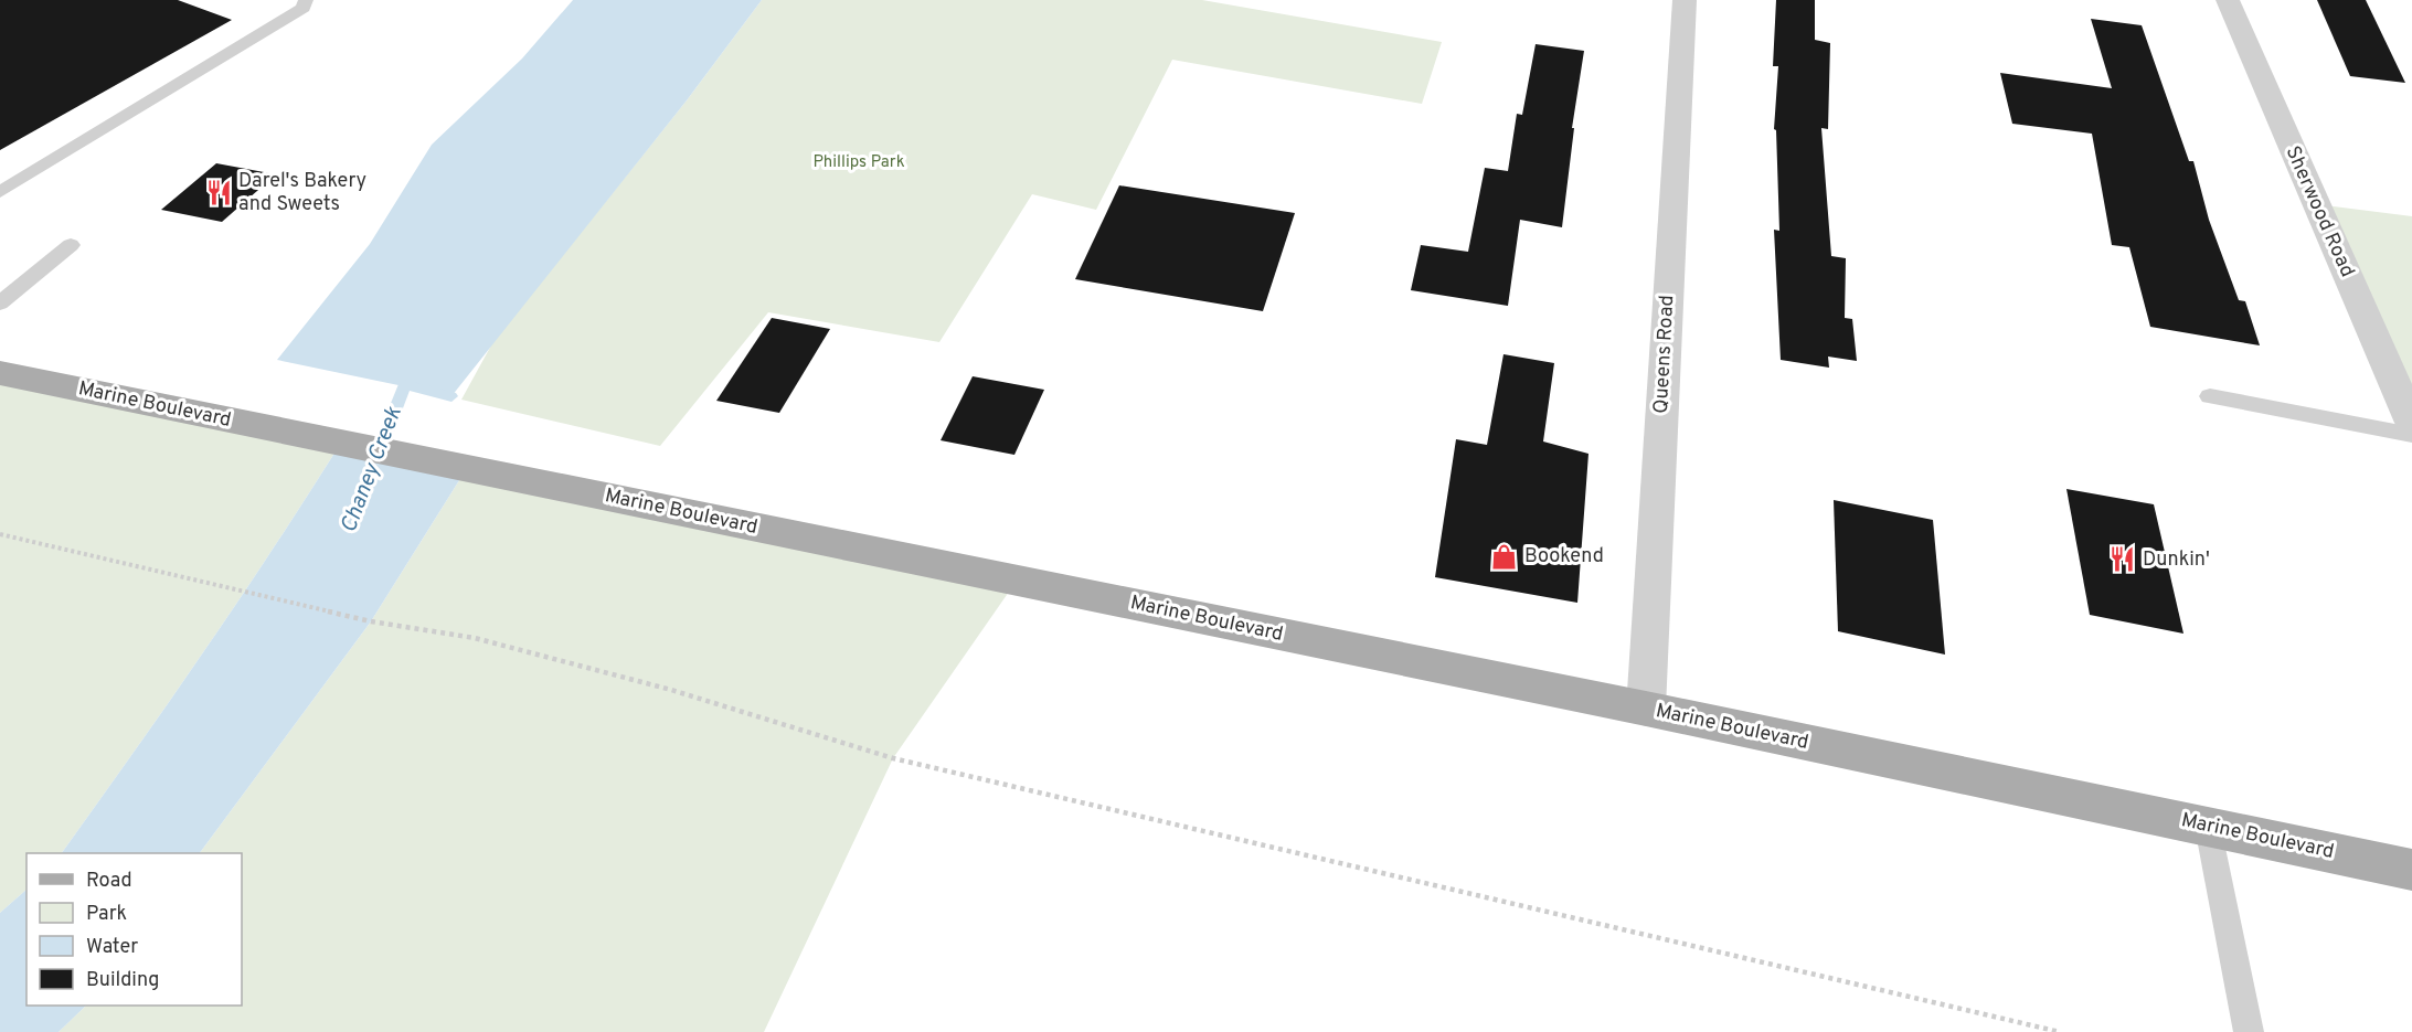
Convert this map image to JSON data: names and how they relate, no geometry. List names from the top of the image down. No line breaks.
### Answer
{"streets":{"main road":["Marine Boulevard"],"street":["Sherwood Road","Queens Road"]},"crossings":[["Queens Road","Marine Boulevard"]],"water":["Chaney Creek"],"parks":["Phillips Park"],"places":{"restaurant":["Darel's Bakery and Sweets","Dunkin'"],"shop":["Bookend"]},"legend":["Road","Park","Water","Building"]}
